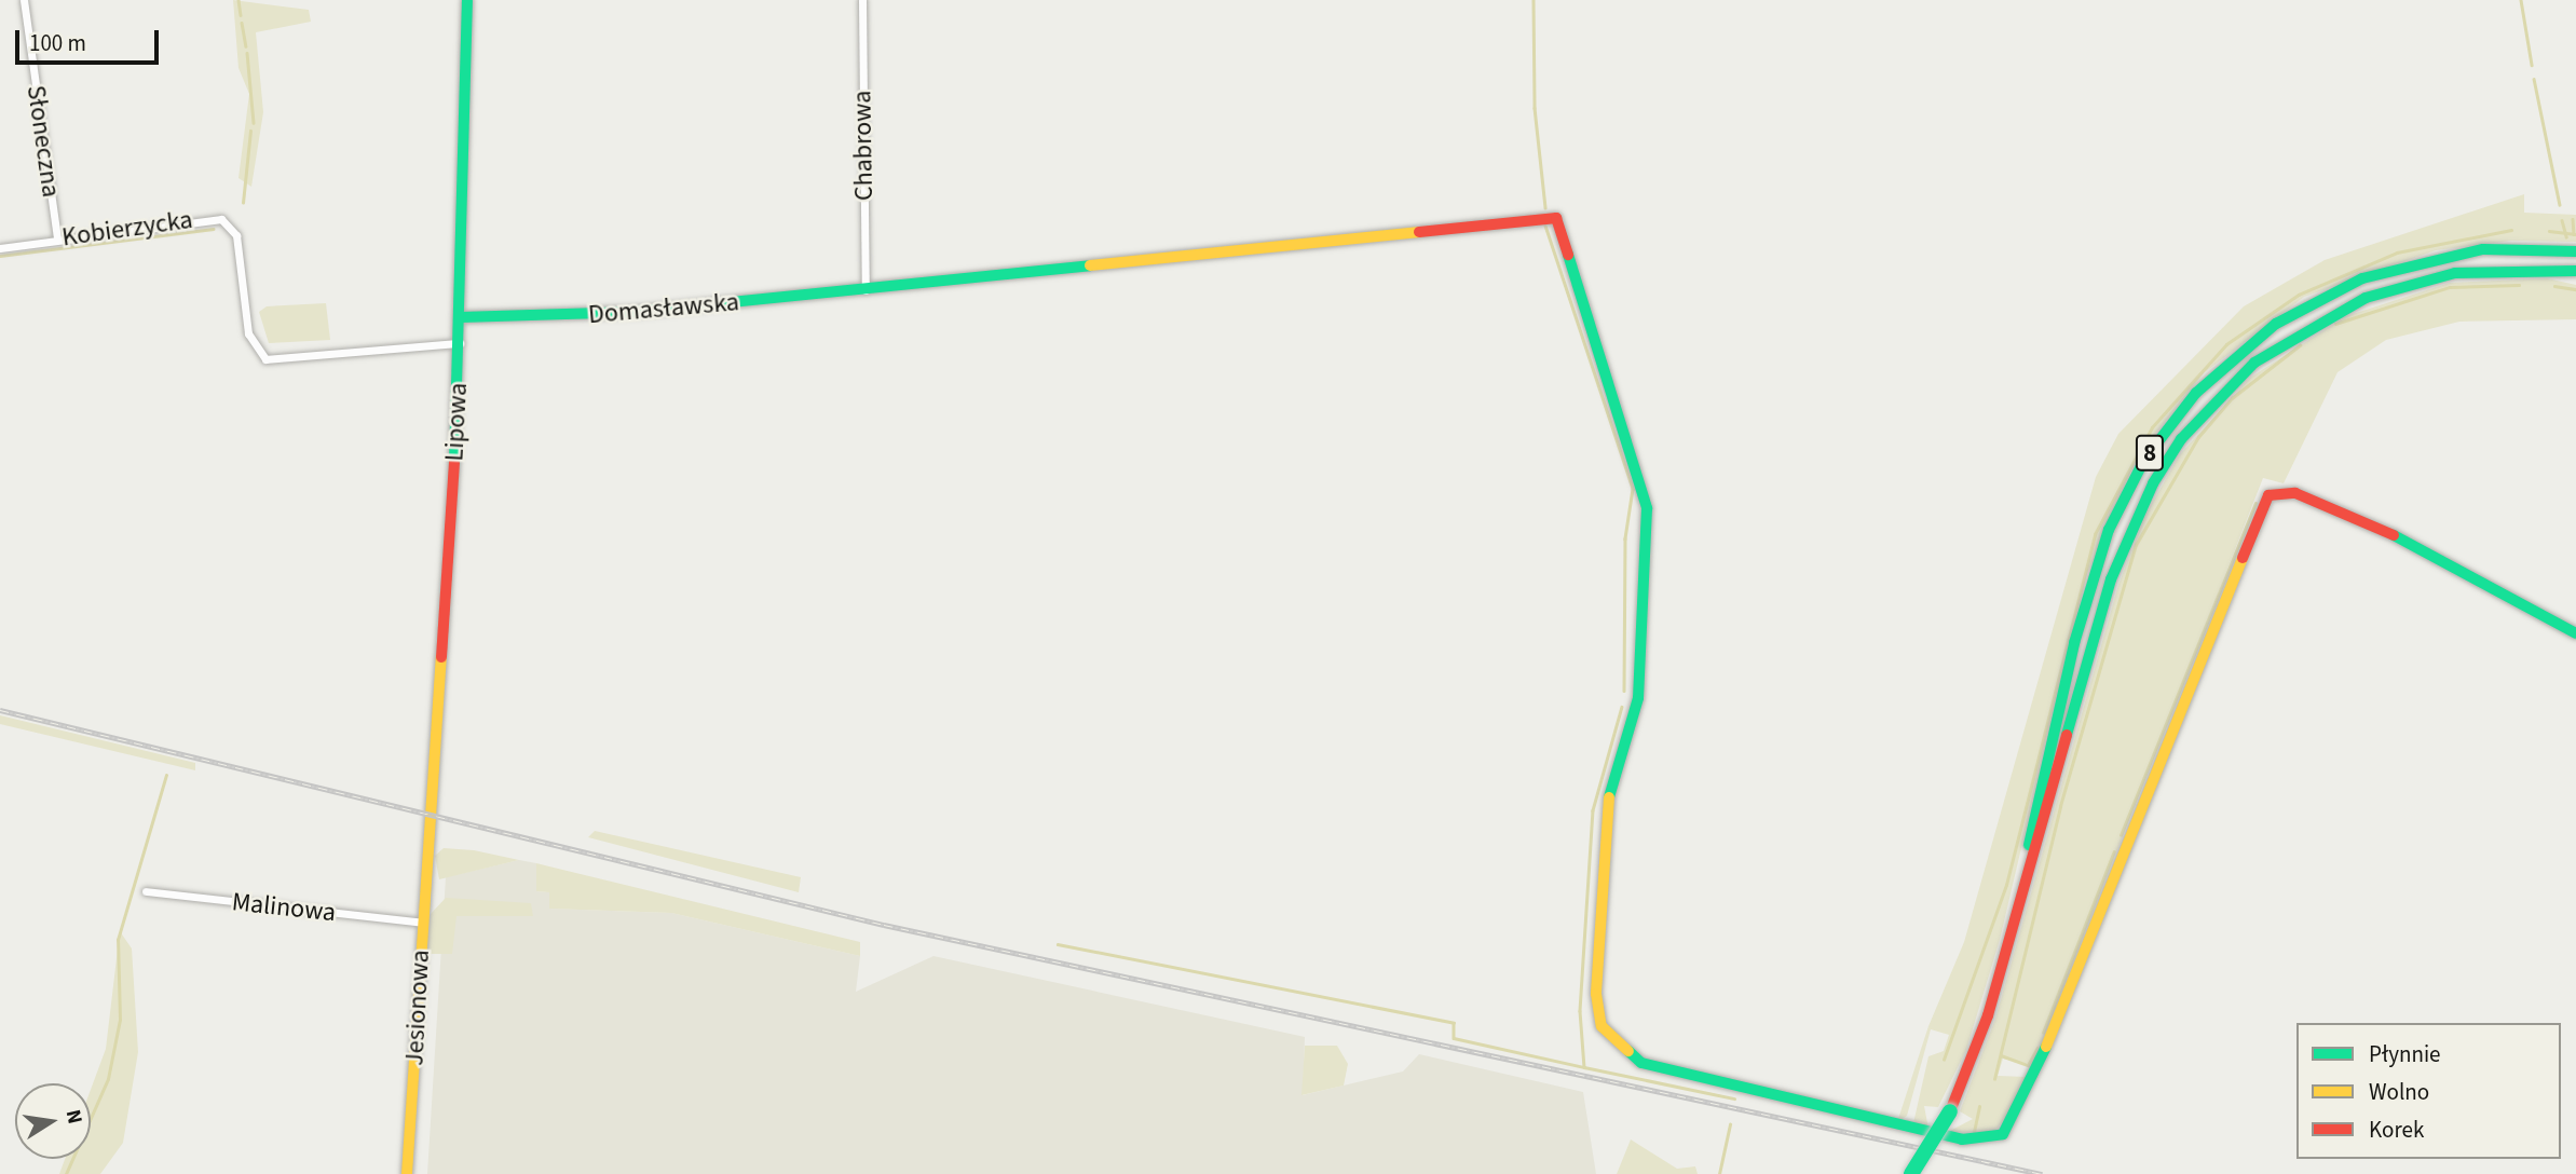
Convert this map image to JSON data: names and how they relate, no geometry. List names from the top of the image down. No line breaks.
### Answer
{"streets":{"main road":["Domasławska","Lipowa","8","Jesionowa"],"street":["Słoneczna","Chabrowa","Kobierzycka","Malinowa"]},"crossings":[["Słoneczna","Kobierzycka"],["Chabrowa","Domasławska"],["Kobierzycka","Lipowa"],["Domasławska","Lipowa"],["Lipowa","Jesionowa"],["Malinowa","Jesionowa"]],"legend":["Płynnie","Wolno","Korek"],"scale_bar":"100 m","north":"right"}
